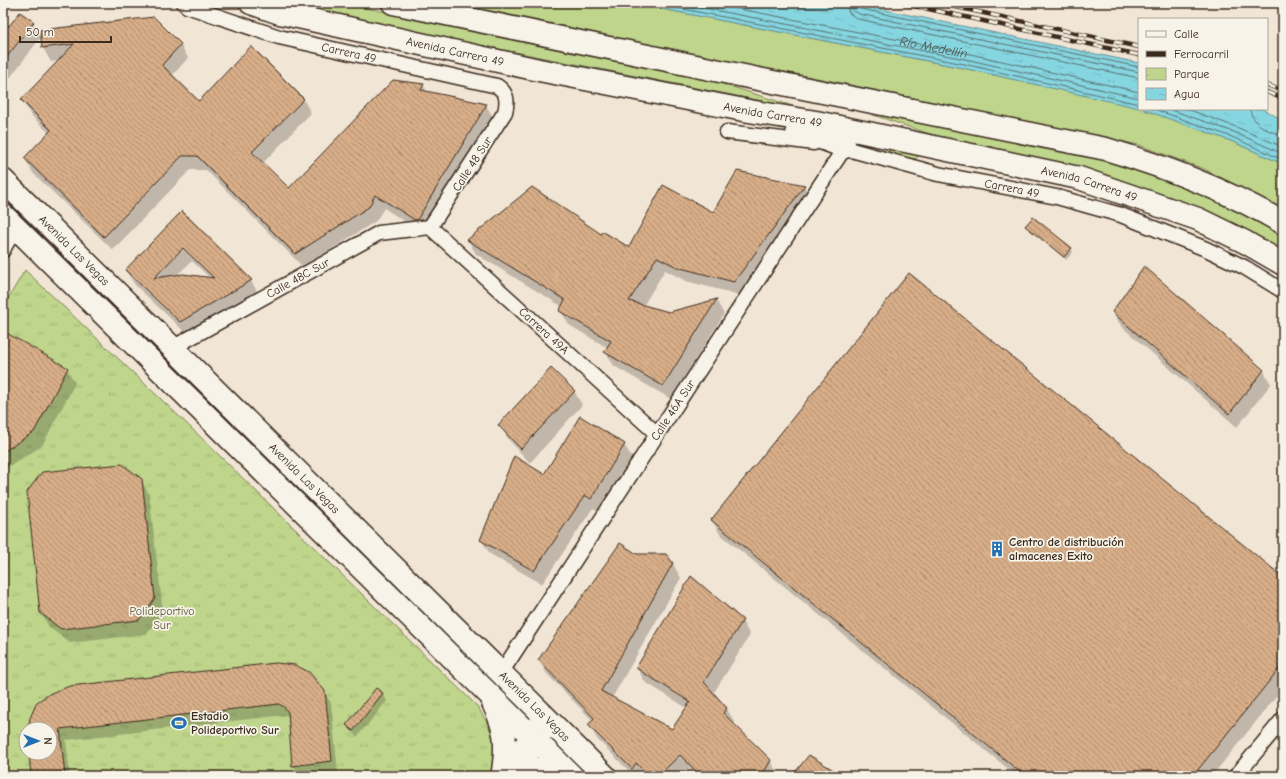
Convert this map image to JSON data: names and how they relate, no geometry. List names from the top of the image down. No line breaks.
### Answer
{"streets":{"main road":["Avenida Carrera 49","Avenida Las Vegas"],"street":["Carrera 49","Calle 48 Sur","Calle 48C Sur","Carrera 49A","Calle 46A Sur"]},"crossings":[["Carrera 49","Calle 48 Sur"],["Carrera 49","Calle 46A Sur"],["Calle 48 Sur","Calle 48C Sur"],["Calle 48 Sur","Carrera 49A"],["Avenida Las Vegas","Calle 48C Sur"],["Avenida Las Vegas","Calle 46A Sur"],["Calle 48C Sur","Carrera 49A"],["Carrera 49A","Calle 46A Sur"]],"water":["Río Medellín"],"parks":["Polideportivo Sur"],"places":{"building":["Centro de distribución almacenes Exito"],"sports":["Estadio Polideportivo Sur"]},"legend":["Calle","Ferrocarril","Parque","Agua"],"scale_bar":"50 m","north":"right"}
